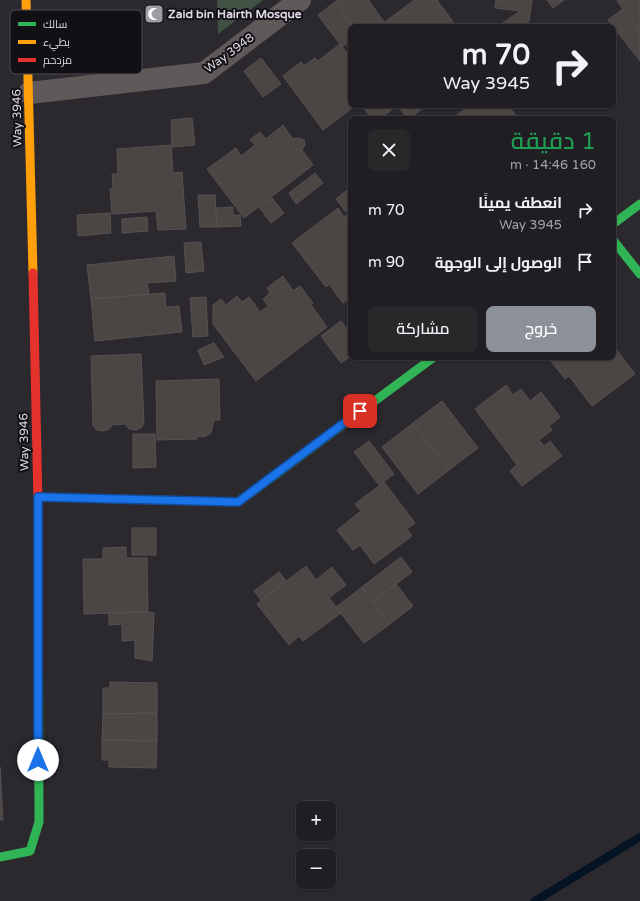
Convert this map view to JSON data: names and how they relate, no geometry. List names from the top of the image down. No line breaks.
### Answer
{"streets":{"street":["Way 3948","Way 3946"]},"crossings":[["Way 3948","Way 3946"]],"places":{"mosque":["Zaid bin Hairth Mosque"]},"legend":["سالك","بطيء","مزدحم"],"page":{"turn":["70 m","Way 3945"],"heading":["1 دقيقة","160 m · 14:46"],"list":[{"name":"انعطف يمينًا","note":"Way 3945","value":"70 m"},{"name":"الوصول إلى الوجهة","value":"90 m"}],"buttons":["خروج","مشاركة"],"map_buttons":["+","−"]}}
